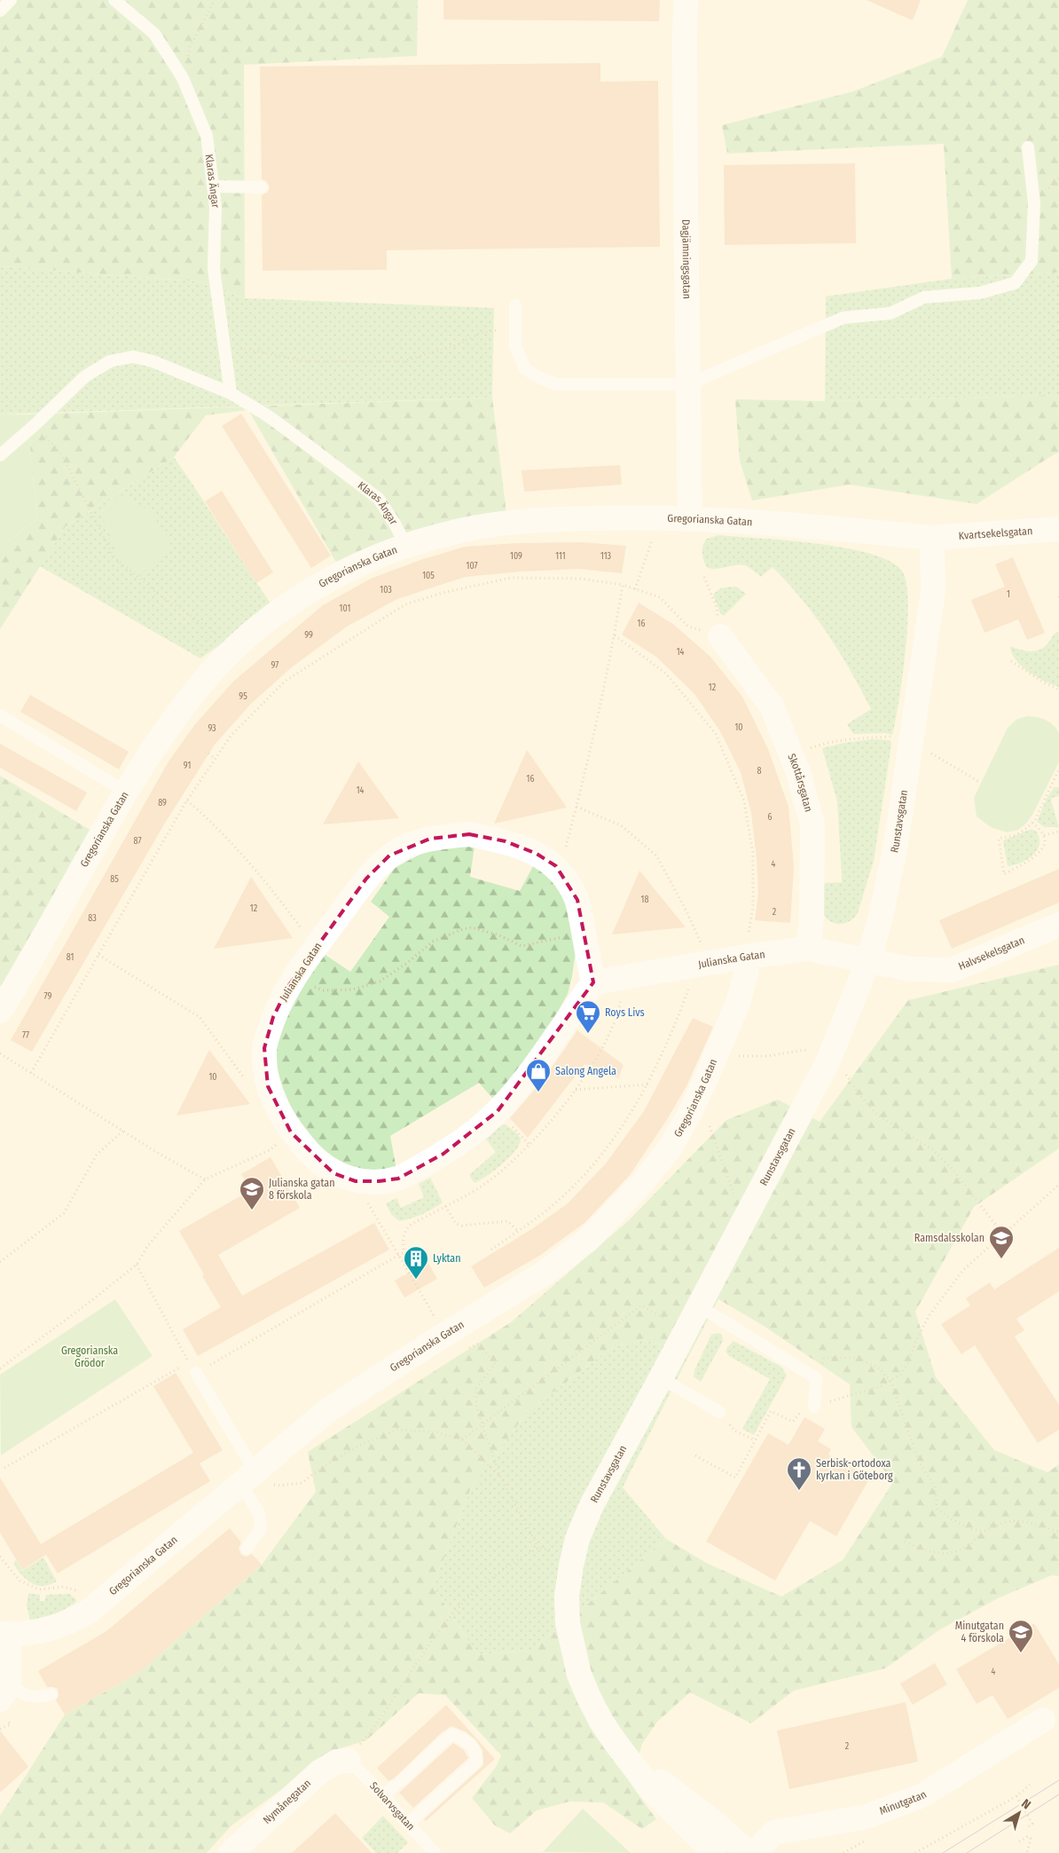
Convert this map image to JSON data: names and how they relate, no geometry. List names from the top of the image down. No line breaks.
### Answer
{"streets":{"street":["Dagjämningsgatan","Gregorianska Gatan","Kvartsekelsgatan","Skottårsgatan","Runstavsgatan","Halvsekelsgatan","Julianska Gatan","Nymånegatan","Minutgatan"],"lane":["Klaras Ängar","Solvarvsgatan"]},"crossings":[["Klaras Ängar","Gregorianska Gatan"],["Dagjämningsgatan","Gregorianska Gatan"],["Gregorianska Gatan","Kvartsekelsgatan"],["Gregorianska Gatan","Runstavsgatan"],["Gregorianska Gatan","Julianska Gatan"],["Kvartsekelsgatan","Runstavsgatan"],["Skottårsgatan","Julianska Gatan"],["Runstavsgatan","Halvsekelsgatan"],["Runstavsgatan","Julianska Gatan"],["Halvsekelsgatan","Julianska Gatan"],["Nymånegatan","Solvarvsgatan"]],"parks":["Gregorianska Grödor"],"places":{"supermarket":["Roys Livs"],"shop":["Salong Angela"],"school or university":["Julianska gatan 8 förskola","Ramsdalsskolan","Minutgatan 4 förskola"],"building":["Lyktan"],"church":["Serbisk-ortodoxa kyrkan i Göteborg"]},"house_numbers":["109","111","113","107","105","103","1","101","16","99","14","97","12","95","10","93","91","8","16","14","89","6","87","4","85","18","12","2","83","81","79","77","10","4","2"],"north":"top right"}
